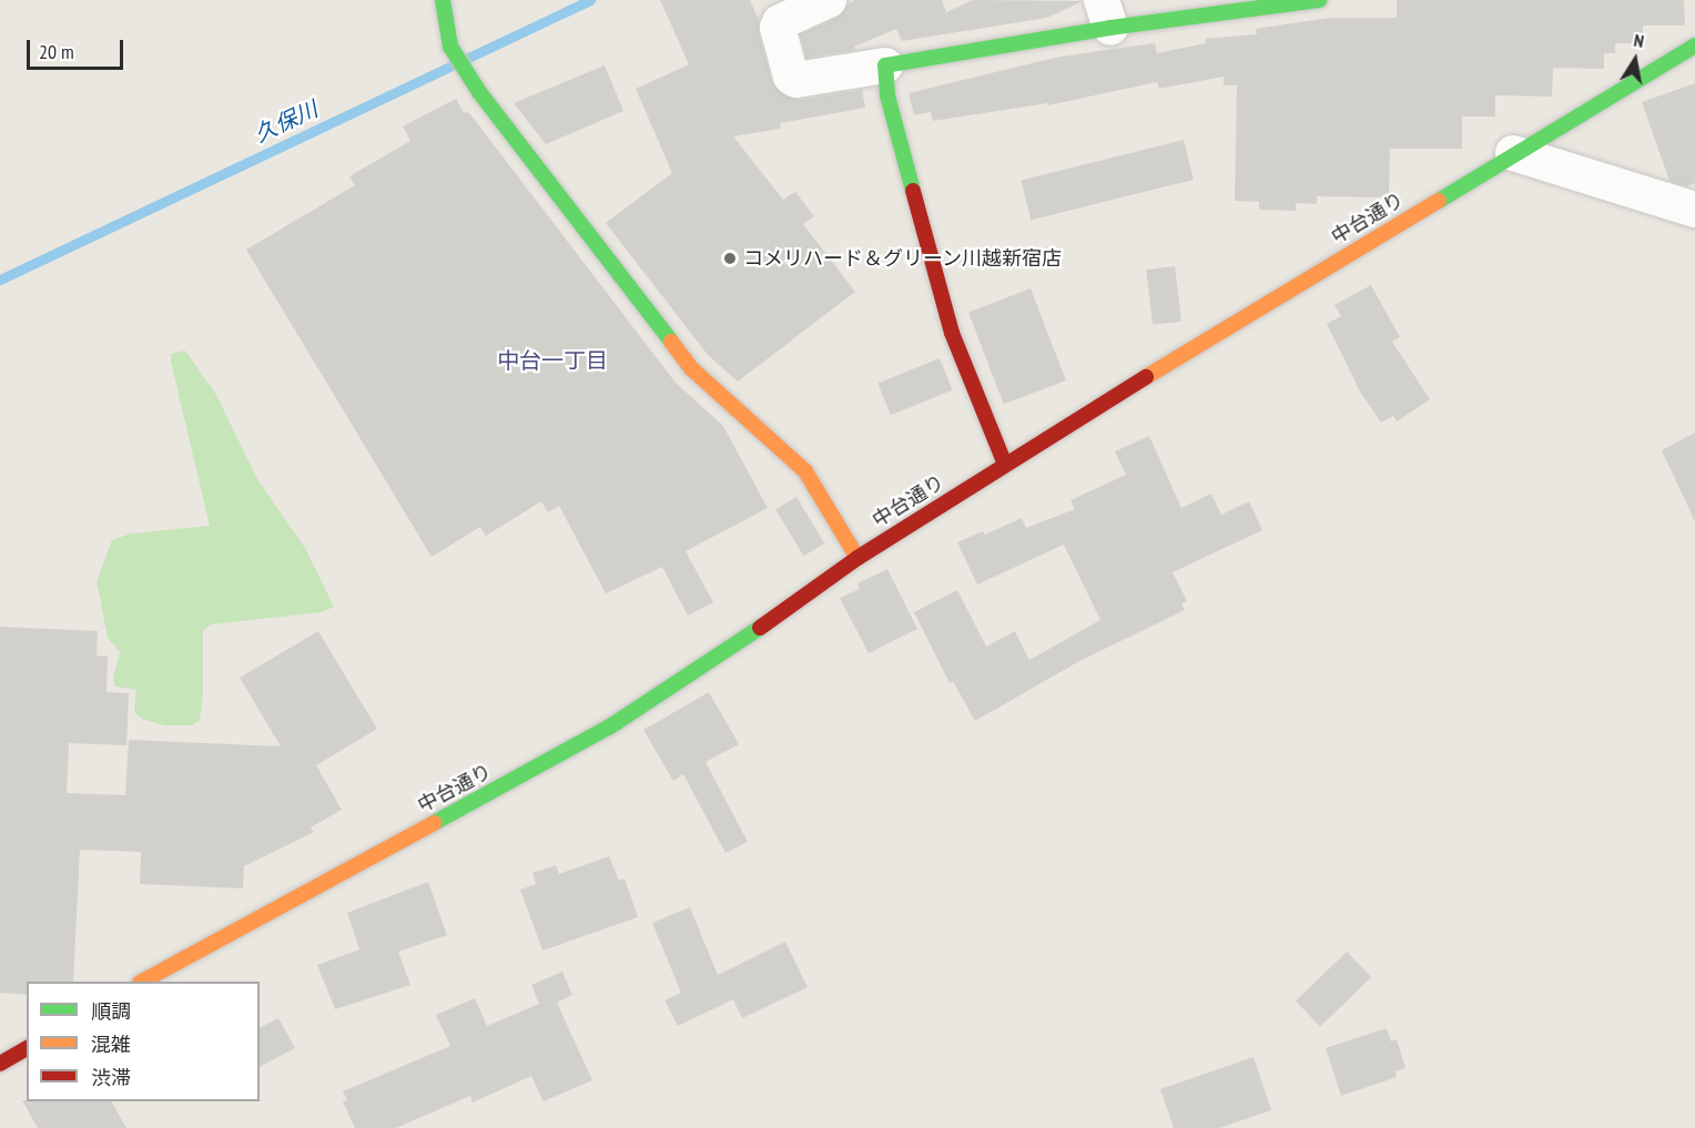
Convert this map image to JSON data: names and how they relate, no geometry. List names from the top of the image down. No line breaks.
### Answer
{"streets":{"street":["中台通り"]},"districts":["中台一丁目"],"water":["久保川"],"places":["コメリハード＆グリーン川越新宿店"],"legend":["順調","混雑","渋滞"],"scale_bar":"20 m","north":"top"}
